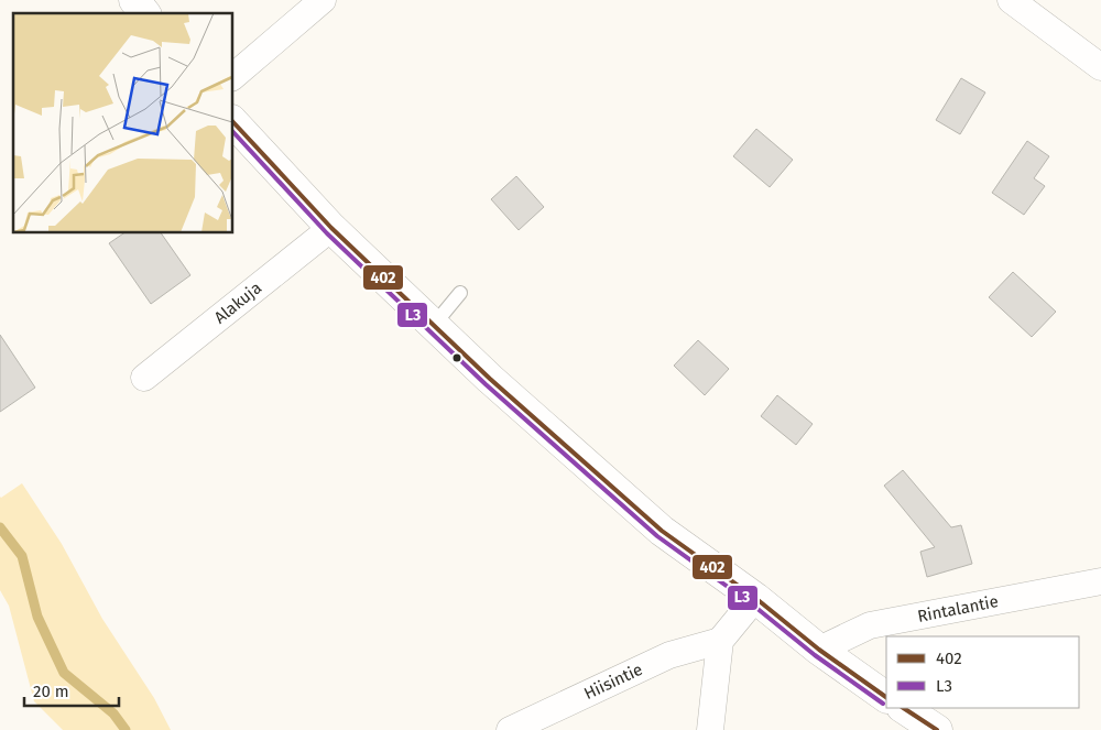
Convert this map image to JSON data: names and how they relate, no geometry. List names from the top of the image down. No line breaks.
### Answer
{"streets":{"street":["Alakuja","Rintalantie","Hiisintie"]},"lines":["transit line 402","transit line L3"],"legend":["402","L3"],"scale_bar":"20 m"}
